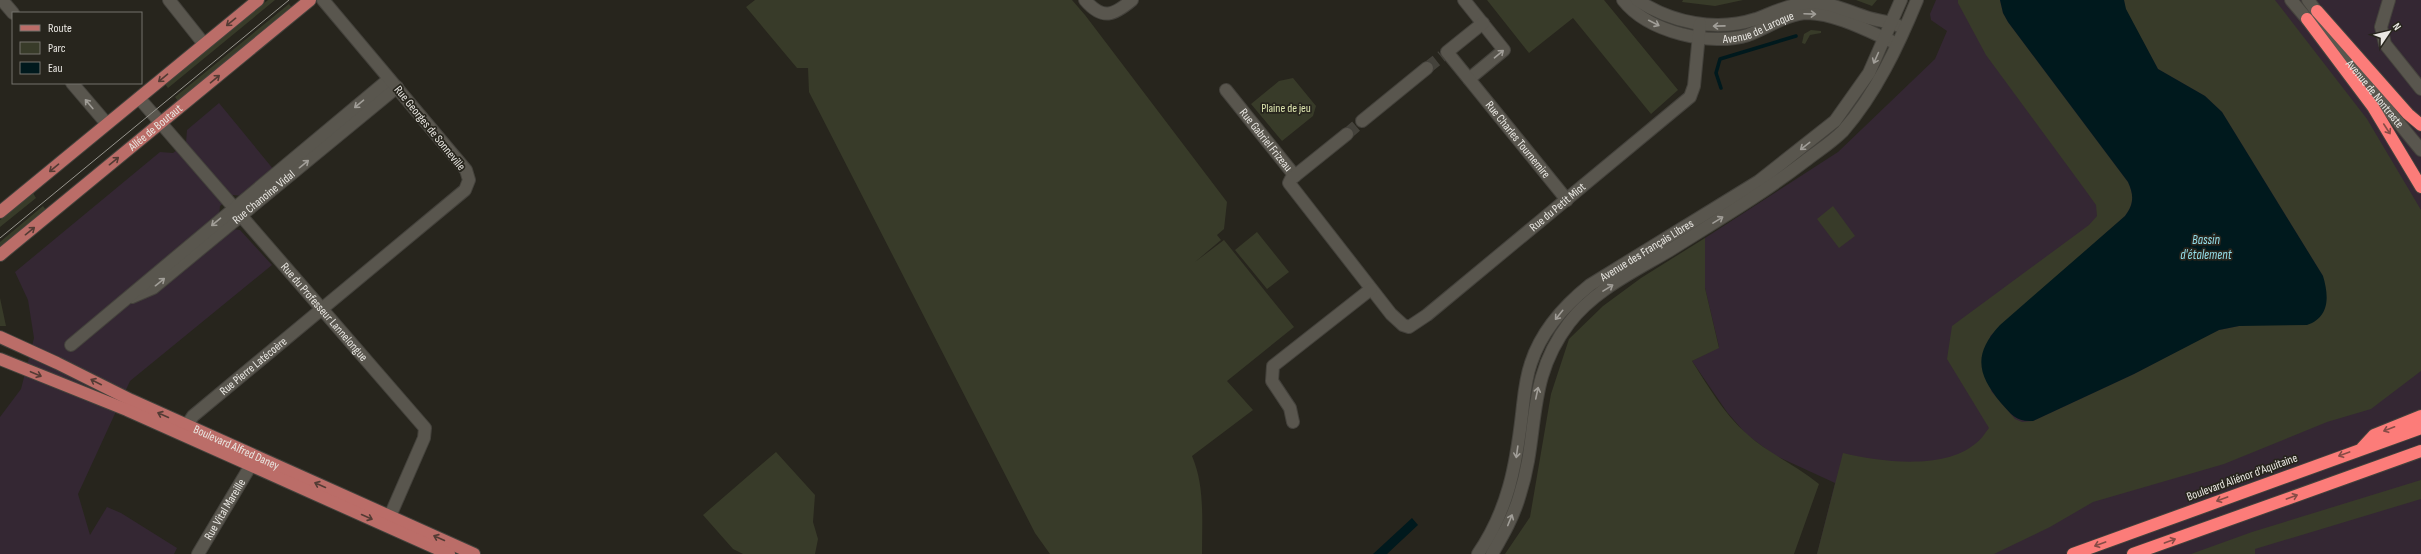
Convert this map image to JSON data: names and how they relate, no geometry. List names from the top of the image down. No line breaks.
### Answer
{"streets":{"highway":["Boulevard Aliénor d'Aquitaine"],"main road":["Allée de Boutaut","Boulevard Alfred Daney"],"street":["Avenue de Laroque","Avenue de Nontraste","Rue Georges de Sonneville","Rue Gabriel Frizeau","Rue Charles Tournemire","Rue Chanoine Vidal","Rue du Petit Miot","Avenue des Français Libres","Rue du Professeur Lannelongue","Rue Pierre Latécoère","Rue Vital Mareille"]},"crossings":[["Avenue de Laroque","Rue du Petit Miot"],["Avenue de Laroque","Avenue des Français Libres"],["Allée de Boutaut","Rue du Professeur Lannelongue"],["Rue Georges de Sonneville","Rue Chanoine Vidal"],["Rue Georges de Sonneville","Rue du Professeur Lannelongue"],["Rue Georges de Sonneville","Rue Pierre Latécoère"],["Rue Gabriel Frizeau","Rue du Petit Miot"],["Rue Charles Tournemire","Rue du Petit Miot"],["Rue Chanoine Vidal","Rue du Professeur Lannelongue"],["Rue du Professeur Lannelongue","Rue Pierre Latécoère"],["Rue du Professeur Lannelongue","Boulevard Alfred Daney"],["Rue Pierre Latécoère","Boulevard Alfred Daney"],["Boulevard Alfred Daney","Rue Vital Mareille"]],"water":["Bassin d'étalement"],"parks":["Plaine de jeu"],"legend":["Route","Parc","Eau"],"north":"top right"}
